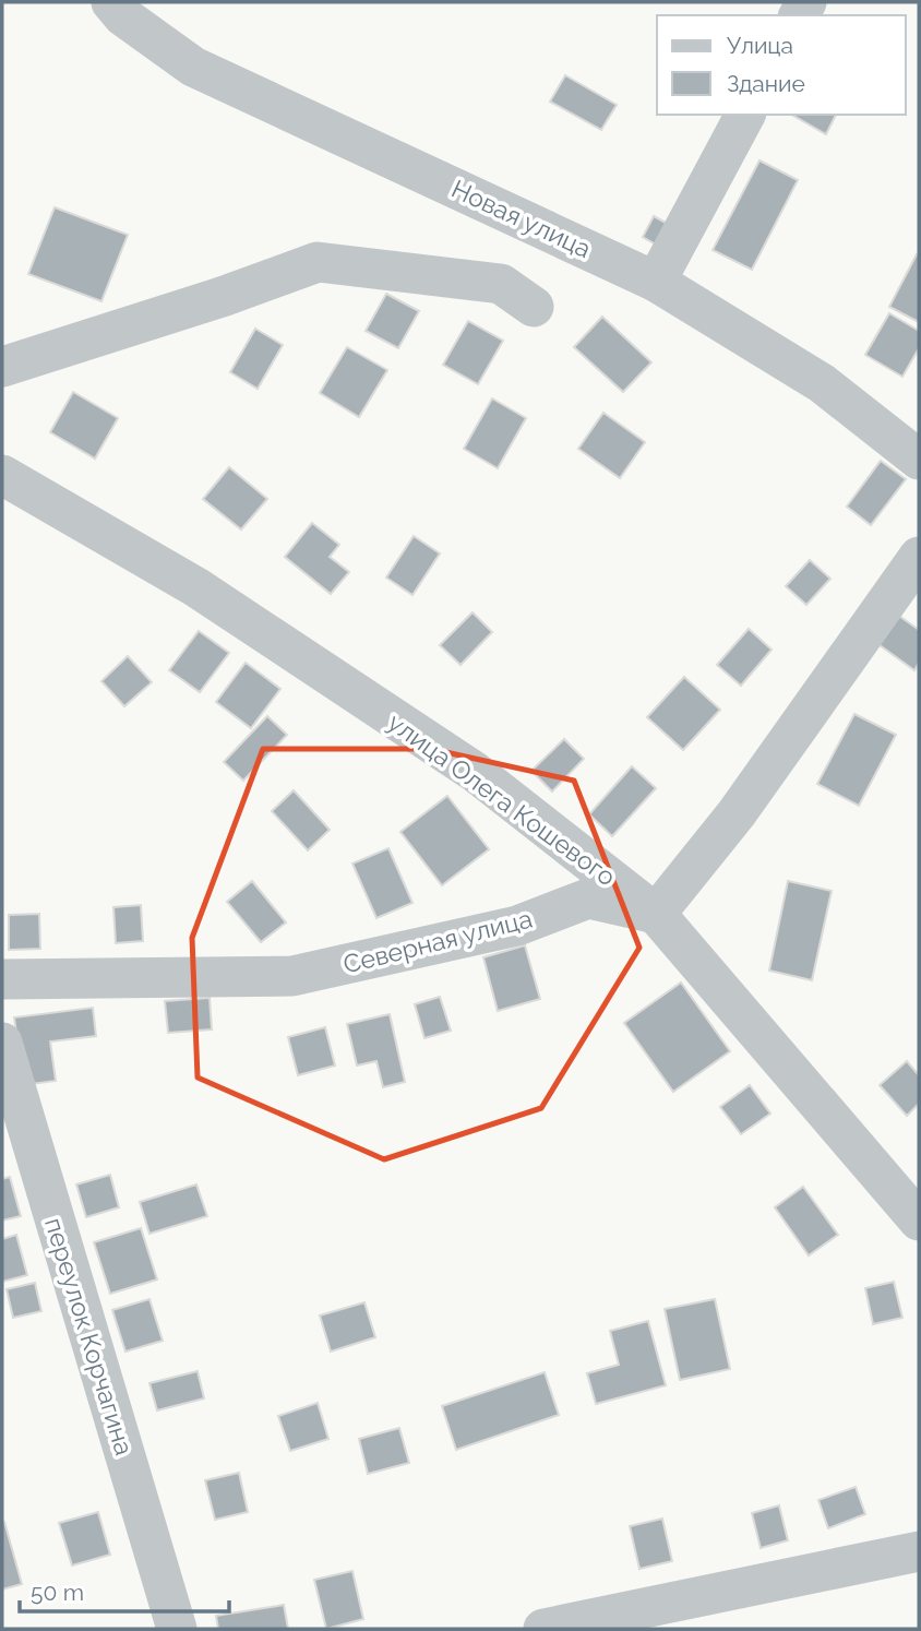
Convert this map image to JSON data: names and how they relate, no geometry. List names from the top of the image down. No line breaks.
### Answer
{"streets":{"street":["Новая улица","улица Олега Кошевого","Северная улица","переулок Корчагина"]},"crossings":[["улица Олега Кошевого","Северная улица"]],"legend":["Улица","Здание"],"scale_bar":"50 m"}
